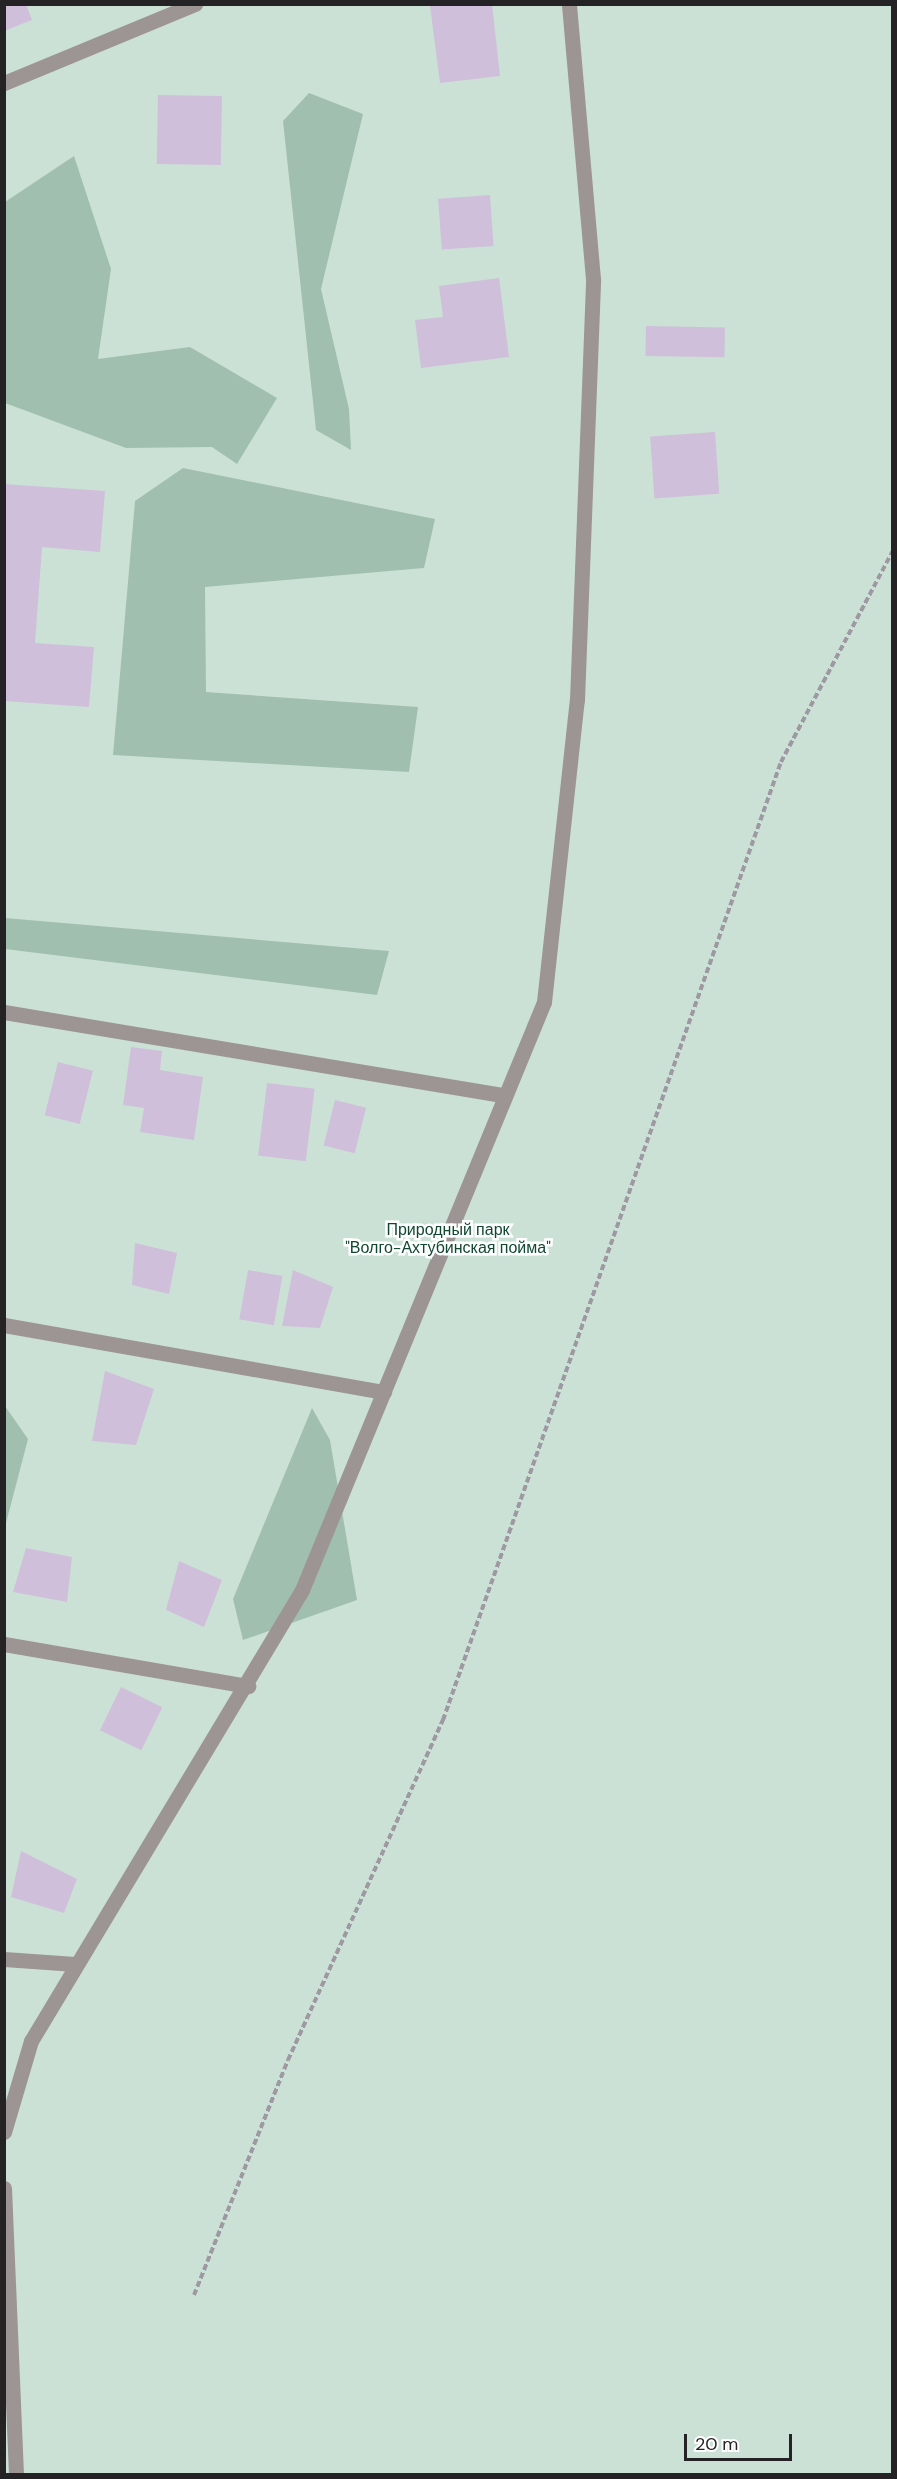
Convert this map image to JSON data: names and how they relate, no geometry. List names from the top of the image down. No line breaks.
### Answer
{"parks":["Природный парк \"Волго-Ахтубинская пойма\""],"scale_bar":"20 m"}
